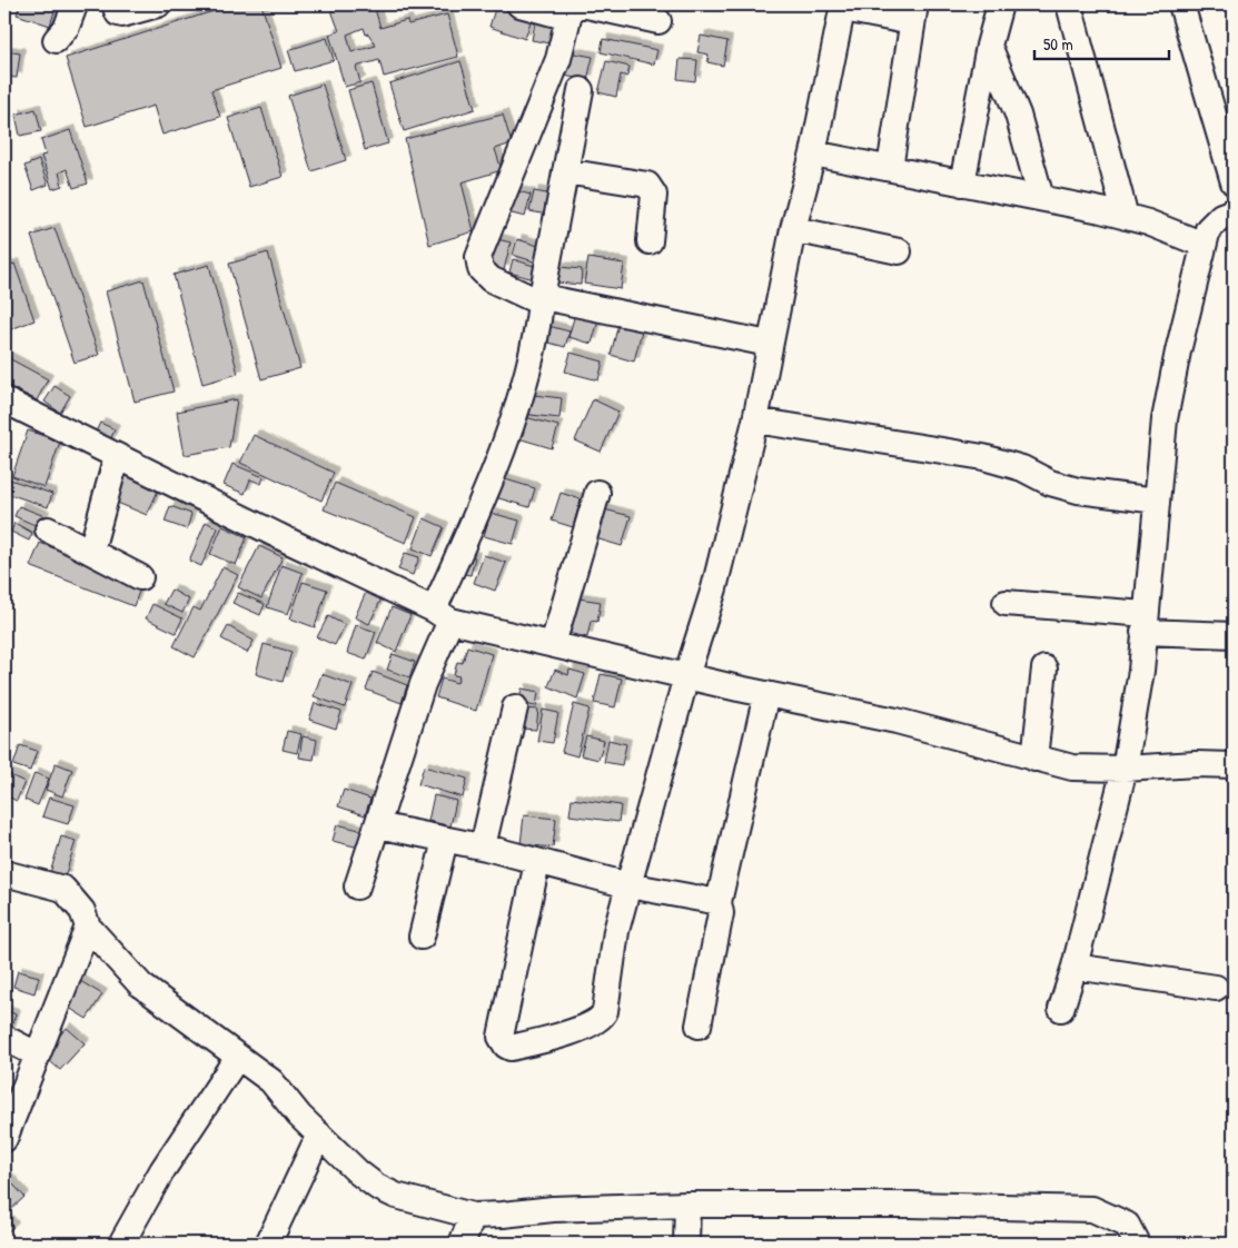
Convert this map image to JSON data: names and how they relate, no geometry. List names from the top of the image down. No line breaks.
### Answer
{"scale_bar":"50 m"}
